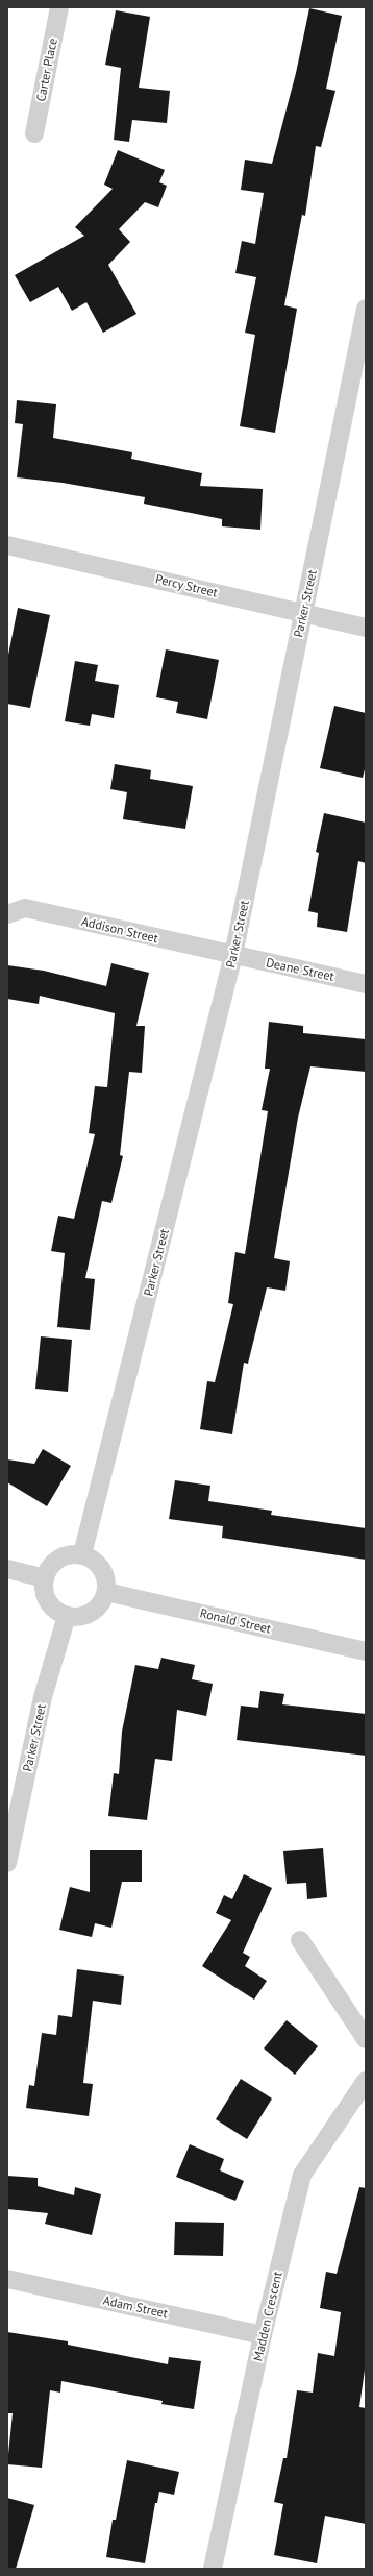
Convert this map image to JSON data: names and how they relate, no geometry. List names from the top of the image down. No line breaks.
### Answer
{"streets":{"street":["Carter Place","Percy Street","Parker Street","Addison Street","Deane Street","Ronald Street","Adam Street","Madden Crescent"]},"crossings":[["Percy Street","Parker Street"],["Parker Street","Addison Street"],["Parker Street","Deane Street"],["Parker Street","Ronald Street"],["Addison Street","Deane Street"],["Adam Street","Madden Crescent"]]}
